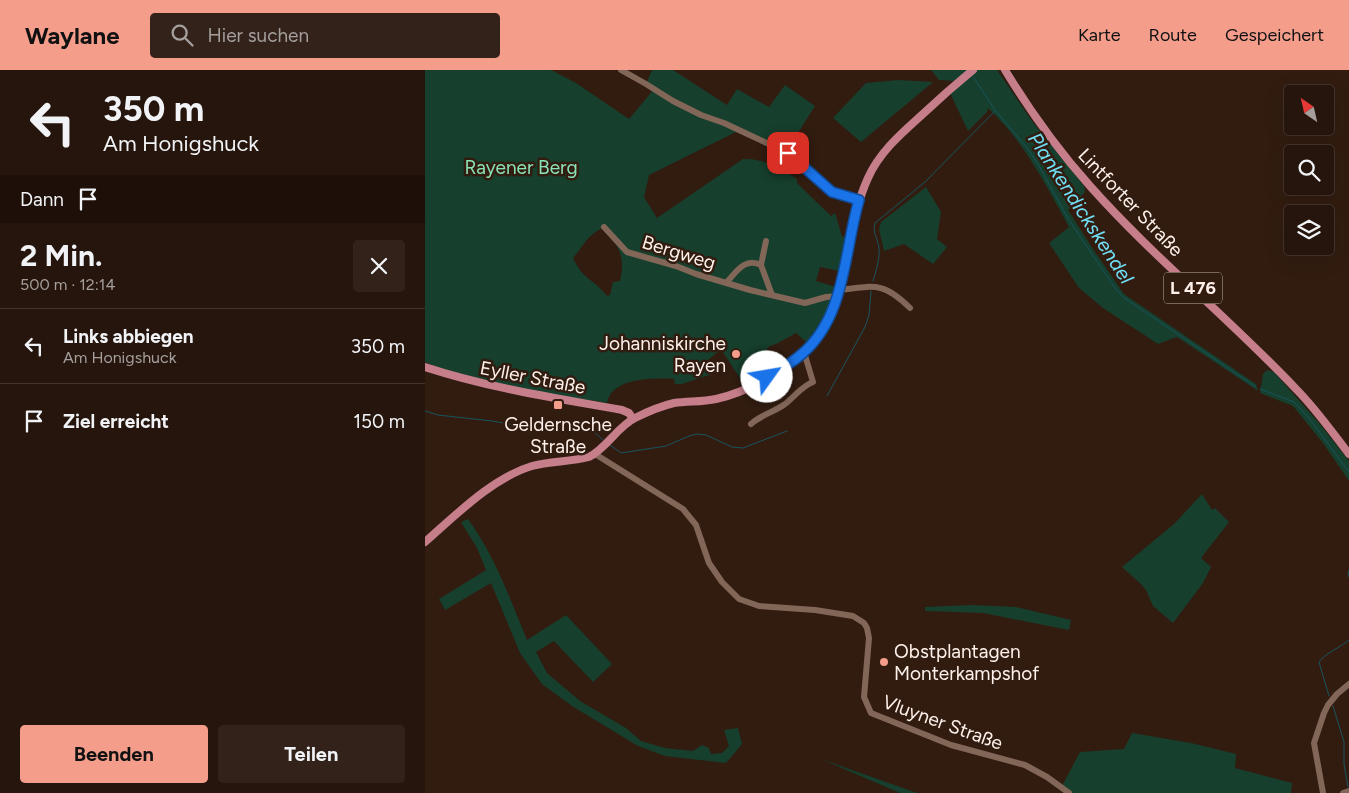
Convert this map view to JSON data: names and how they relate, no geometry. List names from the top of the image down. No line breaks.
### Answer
{"streets":{"main road":["Lintforter Straße","L 476","Eyller Straße"],"street":["Bergweg","Vluyner Straße"]},"water":["Plankendickskendel"],"parks":["Rayener Berg"],"places":{"other":["Johanniskirche Rayen","Obstplantagen Monterkampshof"],"transit":["Geldernsche Straße"]},"north":"top left","page":{"header":"Waylane","search":"Hier suchen","nav":["Karte","Route","Gespeichert"],"turn":["350 m","Am Honigshuck"],"then":"Dann","heading":["2 Min.","500 m · 12:14"],"list":[{"name":"Links abbiegen","note":"Am Honigshuck","value":"350 m"},{"name":"Ziel erreicht","value":"150 m"}],"buttons":["Beenden","Teilen"]}}
